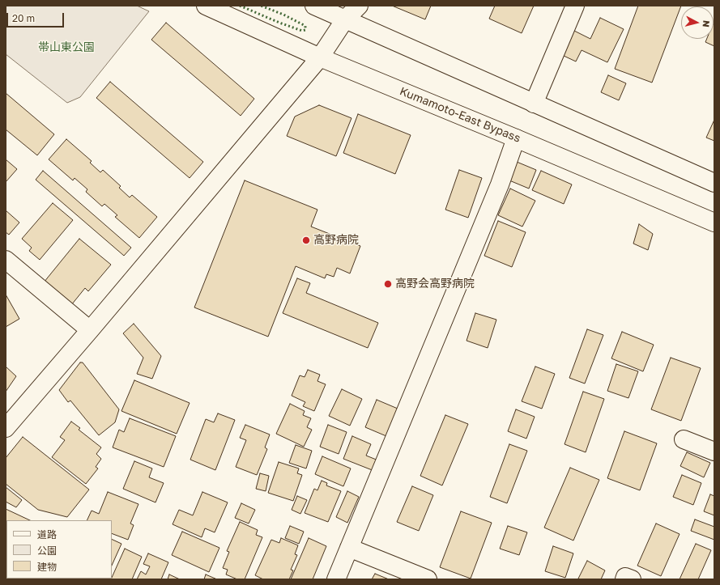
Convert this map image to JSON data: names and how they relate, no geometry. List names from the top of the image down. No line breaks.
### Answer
{"streets":{"main road":["Kumamoto-East Bypass"]},"parks":["帯山東公園"],"places":["高野病院","高野会高野病院"],"legend":["道路","公園","建物"],"scale_bar":"20 m","north":"right"}
